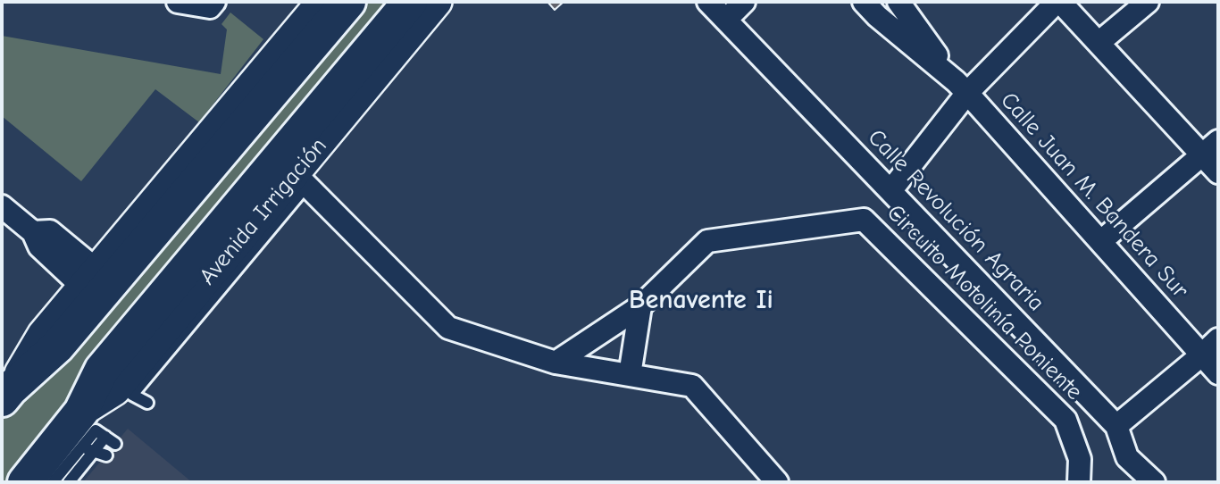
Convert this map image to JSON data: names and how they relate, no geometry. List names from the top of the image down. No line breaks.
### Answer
{"streets":{"main road":["Avenida Irrigación"],"street":["Calle Juan M. Bandera Sur","Calle Revolución Agraria","Circuito Motolinía Poniente"]},"districts":["Benavente Ii"]}
